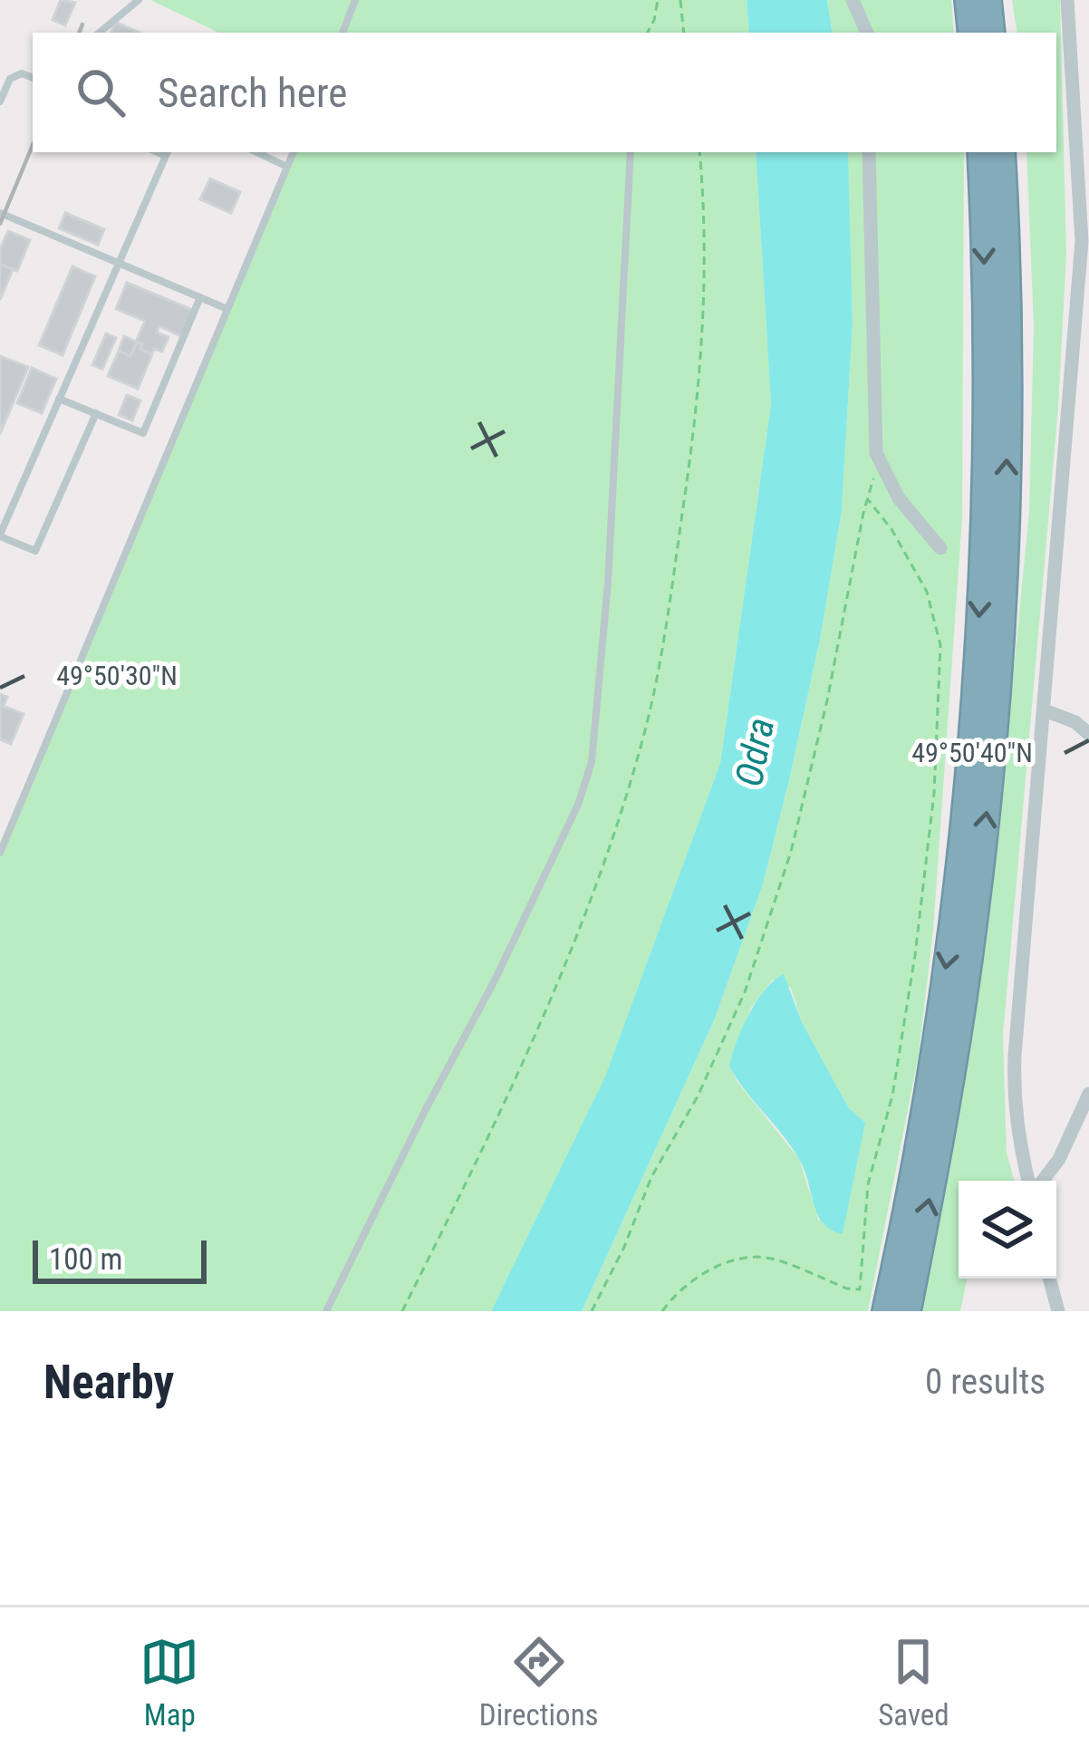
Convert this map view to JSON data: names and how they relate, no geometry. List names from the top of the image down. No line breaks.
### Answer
{"water":["Odra"],"scale_bar":"100 m","page":{"search":"Search here","scale":"100 m","heading":["Nearby","0 results"],"nav":["Map","Directions","Saved"]},"coordinates":["49°50'30\"N","49°50'40\"N"]}
